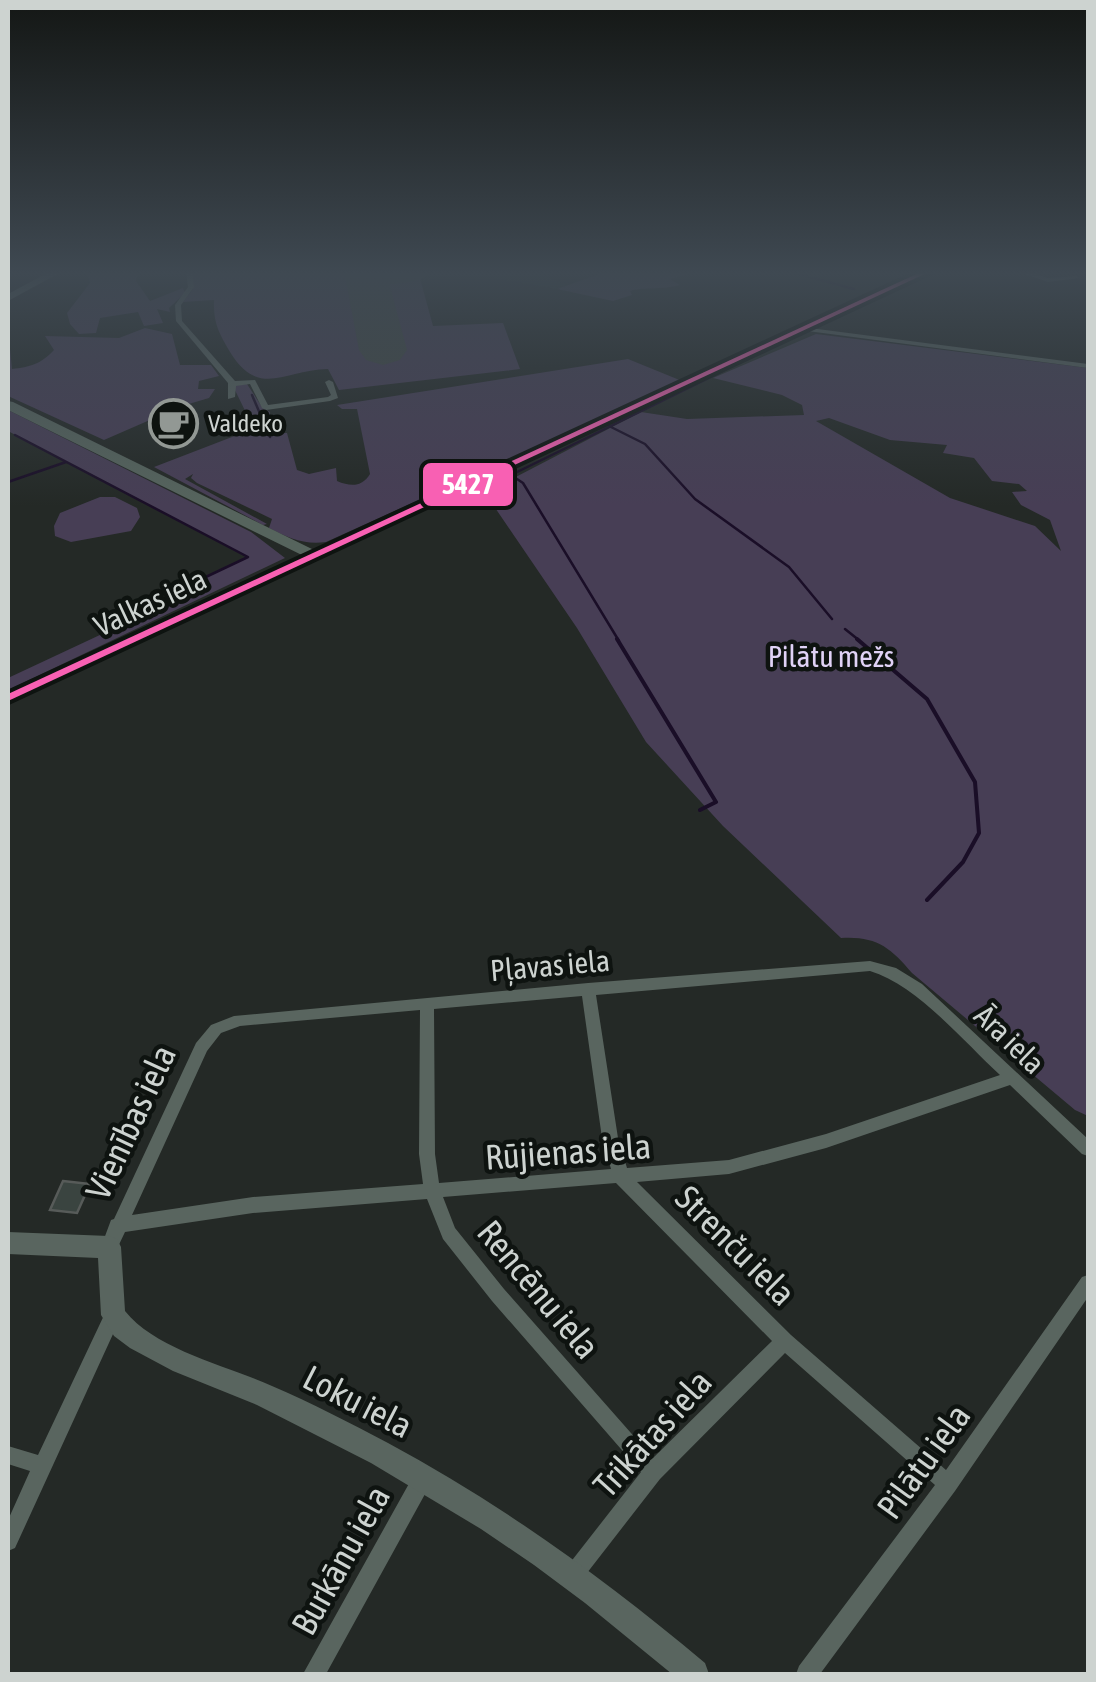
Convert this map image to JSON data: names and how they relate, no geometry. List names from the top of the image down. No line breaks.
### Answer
{"streets":{"main road":["Valkas iela"],"street":["Pļavas iela","Āra iela","Vienības iela","Rūjienas iela","Strenču iela","Rencēnu iela","Loku iela","Trikātas iela","Pilātu iela","Burkānu iela"]},"crossings":[["Pļavas iela","Āra iela"],["Pļavas iela","Vienības iela"],["Pļavas iela","Rencēnu iela"],["Āra iela","Rūjienas iela"],["Vienības iela","Rūjienas iela"],["Rūjienas iela","Strenču iela"],["Rūjienas iela","Rencēnu iela"],["Strenču iela","Trikātas iela"],["Strenču iela","Pilātu iela"],["Rencēnu iela","Trikātas iela"],["Loku iela","Trikātas iela"],["Loku iela","Burkānu iela"]],"parks":["Pilātu mežs"],"places":{"cafe":["Valdeko"]},"lines":["transit line 5427"]}
